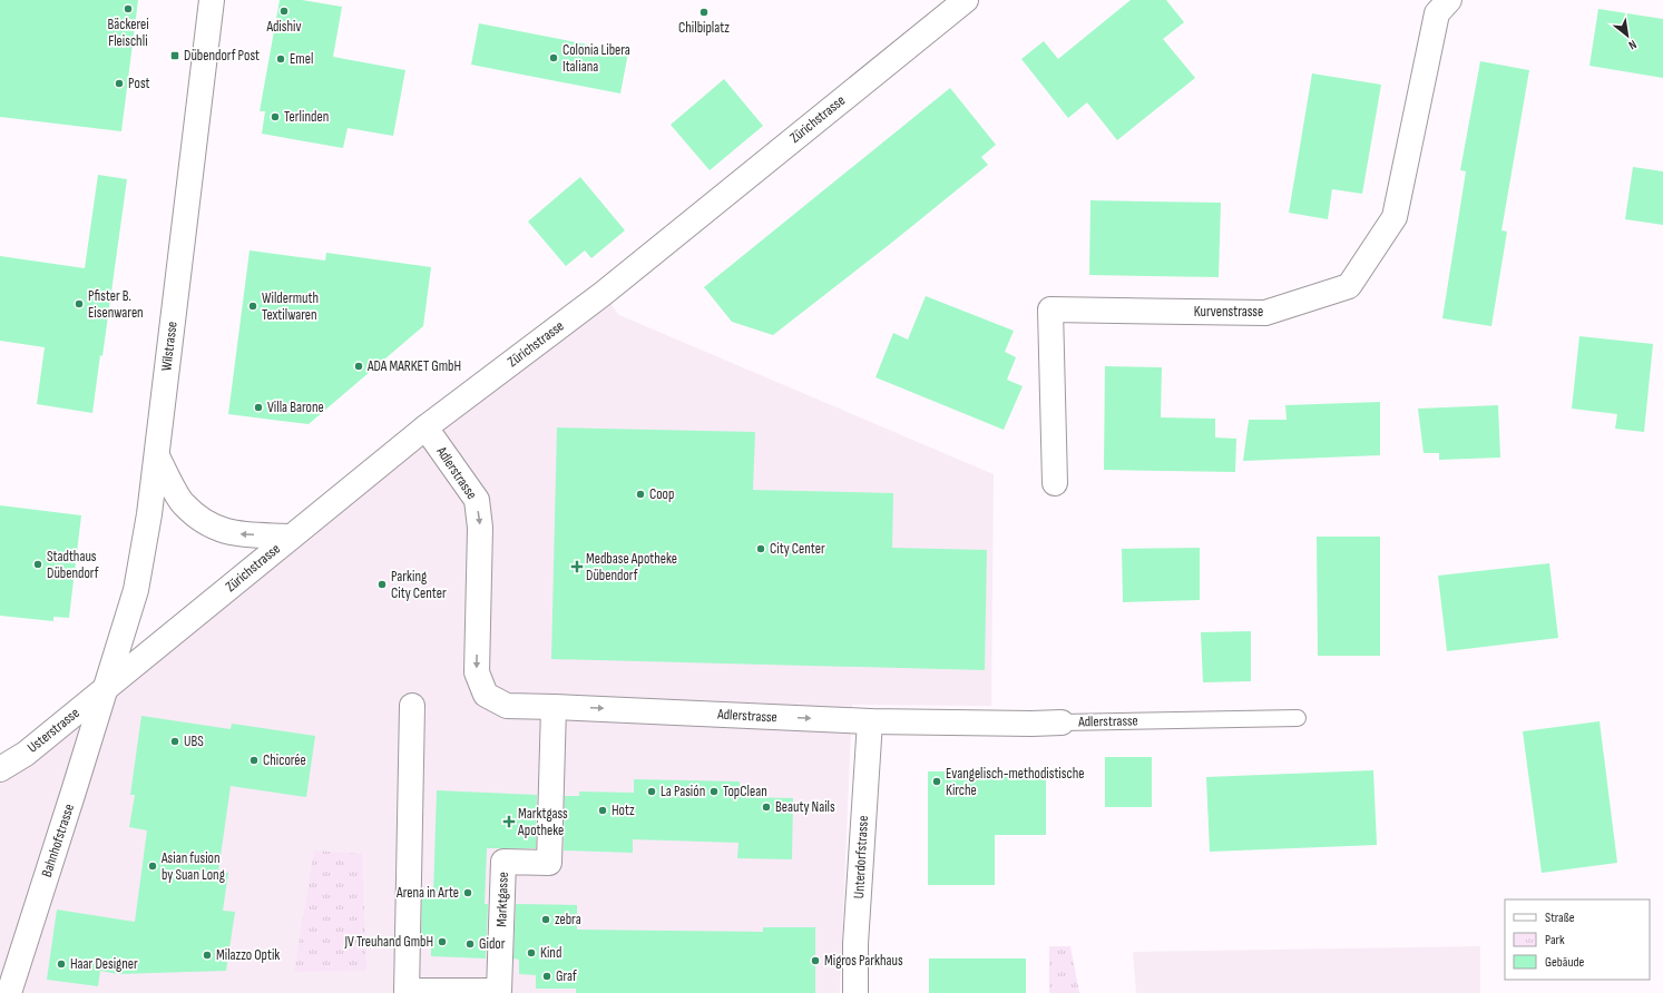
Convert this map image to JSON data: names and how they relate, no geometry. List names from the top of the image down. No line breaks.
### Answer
{"streets":{"street":["Zürichstrasse","Kurvenstrasse","Wilstrasse","Adlerstrasse","Usterstrasse","Bahnhofstrasse","Unterdorfstrasse","Marktgasse"]},"crossings":[["Zürichstrasse","Wilstrasse"],["Zürichstrasse","Adlerstrasse"],["Zürichstrasse","Usterstrasse"],["Zürichstrasse","Bahnhofstrasse"],["Wilstrasse","Usterstrasse"],["Wilstrasse","Bahnhofstrasse"],["Adlerstrasse","Unterdorfstrasse"],["Adlerstrasse","Marktgasse"],["Usterstrasse","Bahnhofstrasse"]],"places":{"other":["Bäckerei Fleischli","Adishiv","Chilbiplatz","Colonia Libera Italiana","Emel","Post","Terlinden","Pfister B. Eisenwaren","Wildermuth Textilwaren","ADA MARKET GmbH","Villa Barone","Coop","City Center","Stadthaus Dübendorf","Parking City Center","UBS","Chicorée","Evangelisch-methodistische Kirche","La Pasión","TopClean","Beauty Nails","Hotz","Asian fusion by Suan Long","Arena in Arte","zebra","JV Treuhand GmbH","Gidor","Kind","Milazzo Optik","Migros Parkhaus","Haar Designer","Graf"],"transit":["Dübendorf Post"],"health":["Medbase Apotheke Dübendorf","Marktgass Apotheke"]},"legend":["Straße","Park","Gebäude"],"north":"bottom right"}
